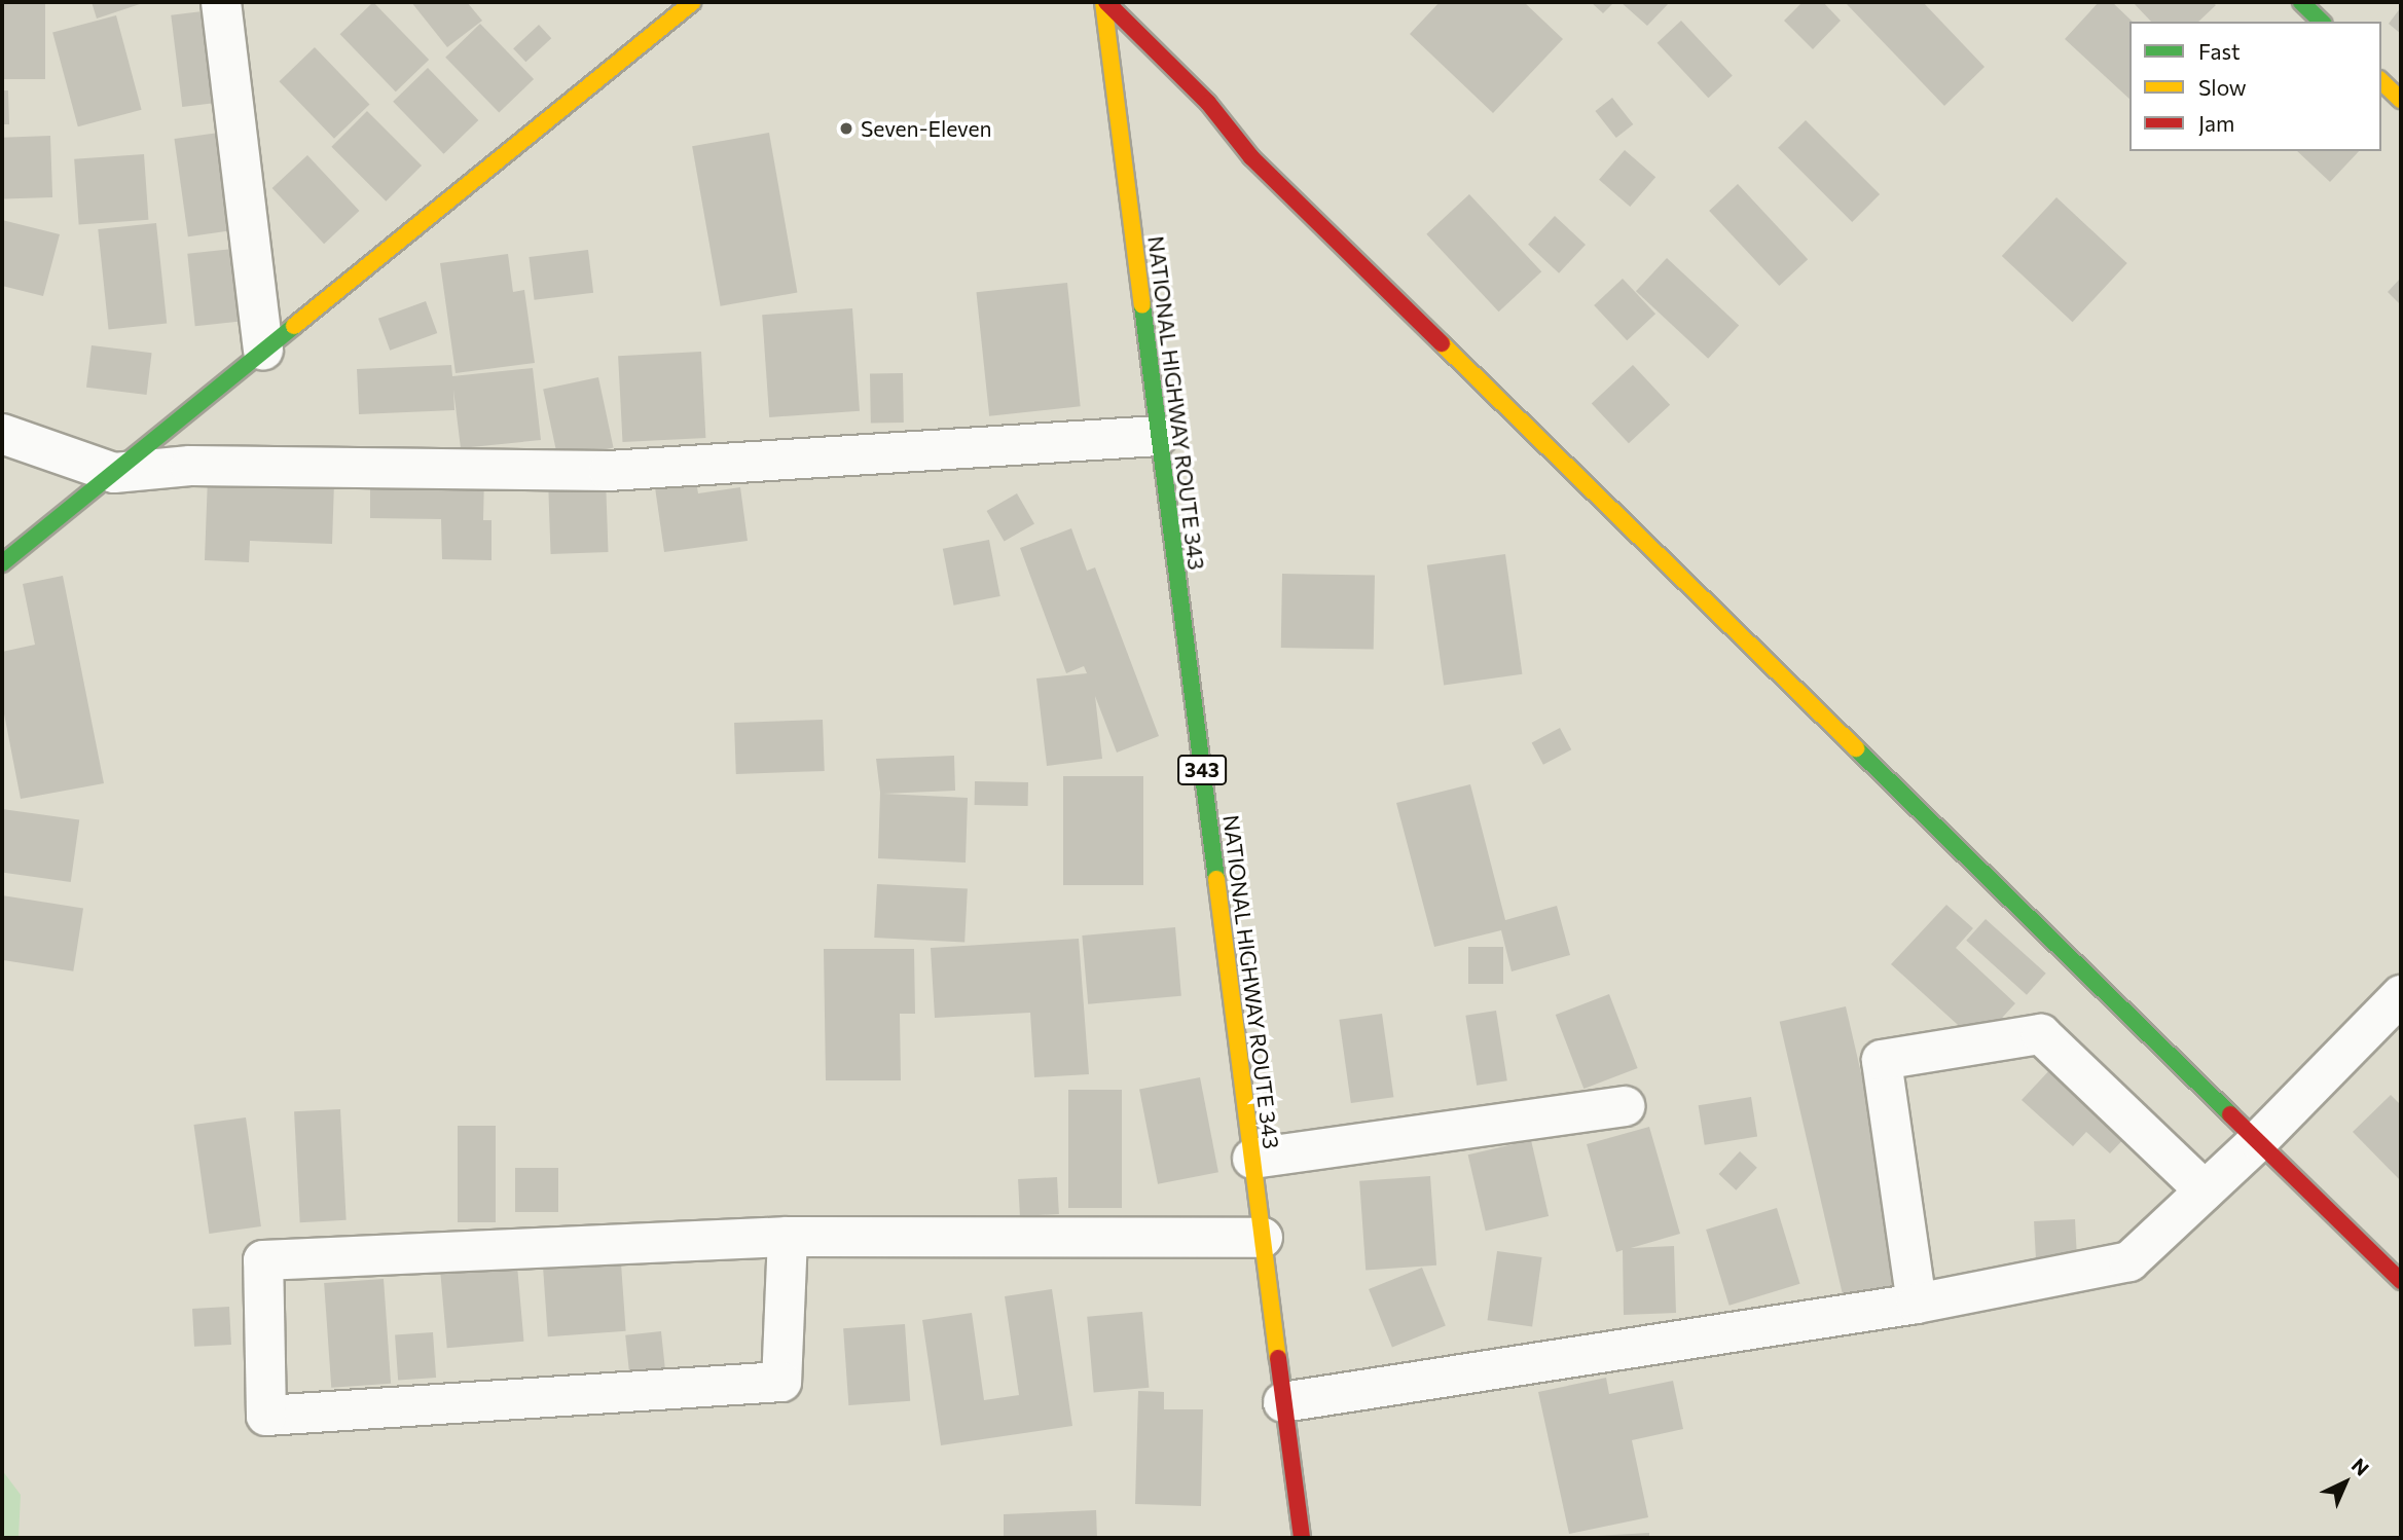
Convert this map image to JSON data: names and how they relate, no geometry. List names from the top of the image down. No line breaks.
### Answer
{"streets":{"main road":["NATIONAL HIGHWAY ROUTE 343","343"]},"places":["Seven-Eleven"],"legend":["Fast","Slow","Jam"],"north":"top right"}
